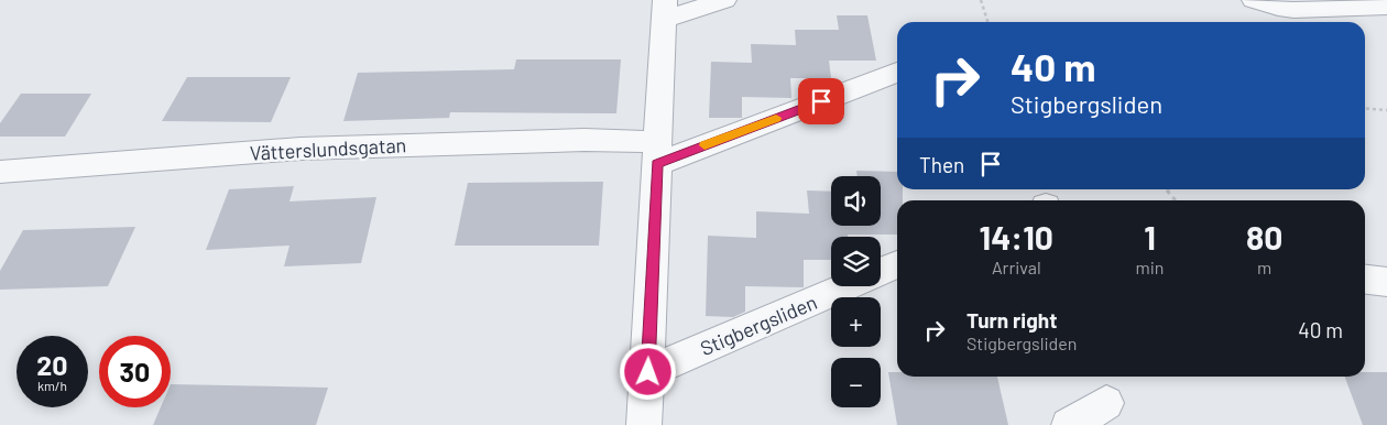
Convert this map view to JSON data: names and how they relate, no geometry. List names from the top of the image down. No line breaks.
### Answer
{"streets":{"street":["Vätterslundsgatan","Stigbergsliden"]},"page":{"turn":["40 m","Stigbergsliden"],"then":"Then","map_buttons":["+","−"],"eta":["14:10","Arrival","1","min","80","m"],"list":[{"name":"Turn right","note":"Stigbergsliden","value":"40 m"}],"speed":"20 km/h","limit":"30"}}
